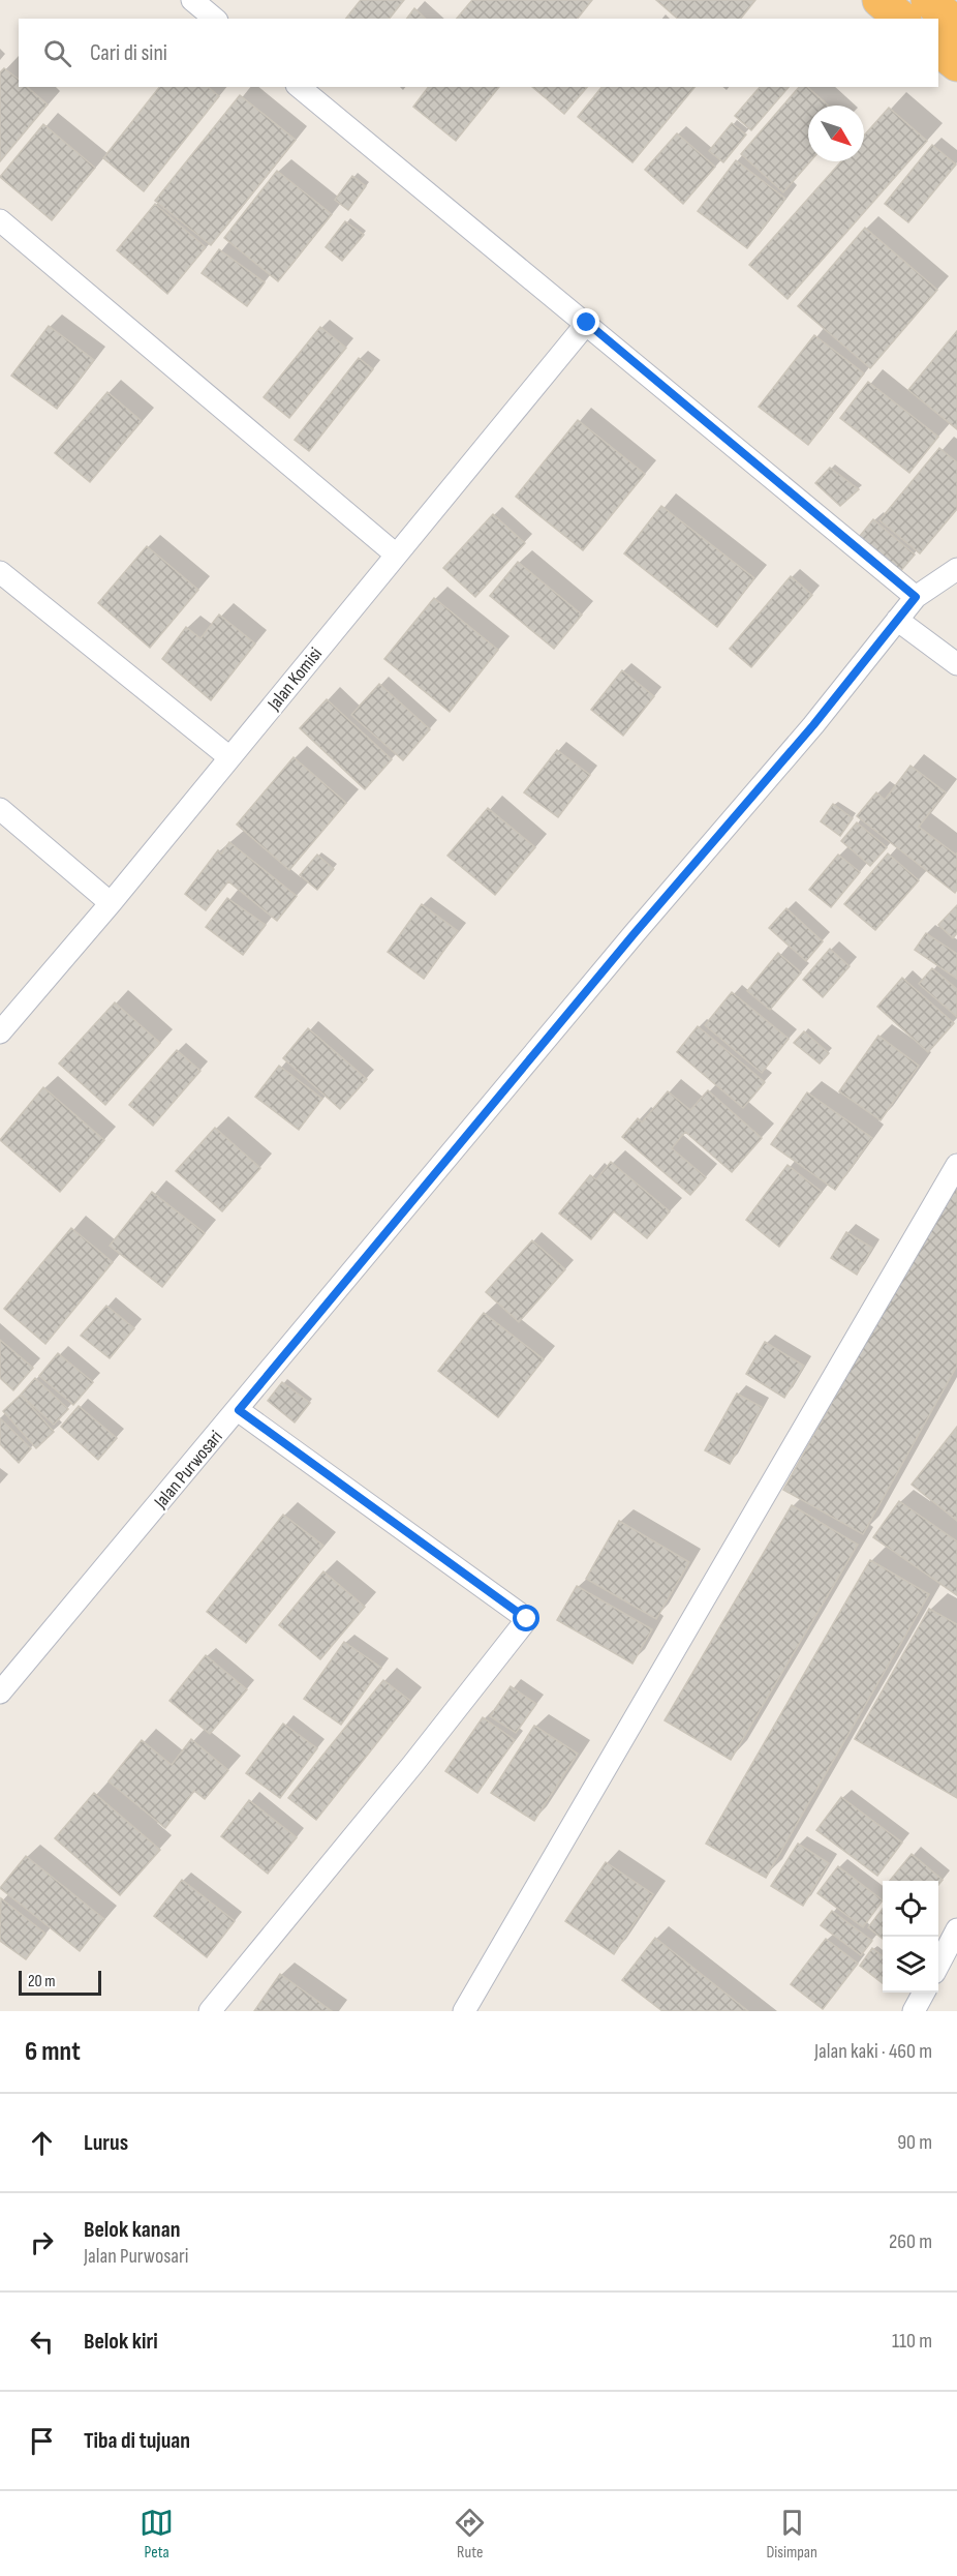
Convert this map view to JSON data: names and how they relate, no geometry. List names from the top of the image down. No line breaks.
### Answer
{"streets":{"street":["Jalan Komisi","Jalan Purwosari"]},"scale_bar":"20 m","north":"bottom right","page":{"search":"Cari di sini","scale":"20 m","heading":["6 mnt","Jalan kaki · 460 m"],"list":[["Lurus","90 m"],["Belok kanan","Jalan Purwosari","260 m"],["Belok kiri","110 m"],"Tiba di tujuan"],"nav":["Peta","Rute","Disimpan"]}}
